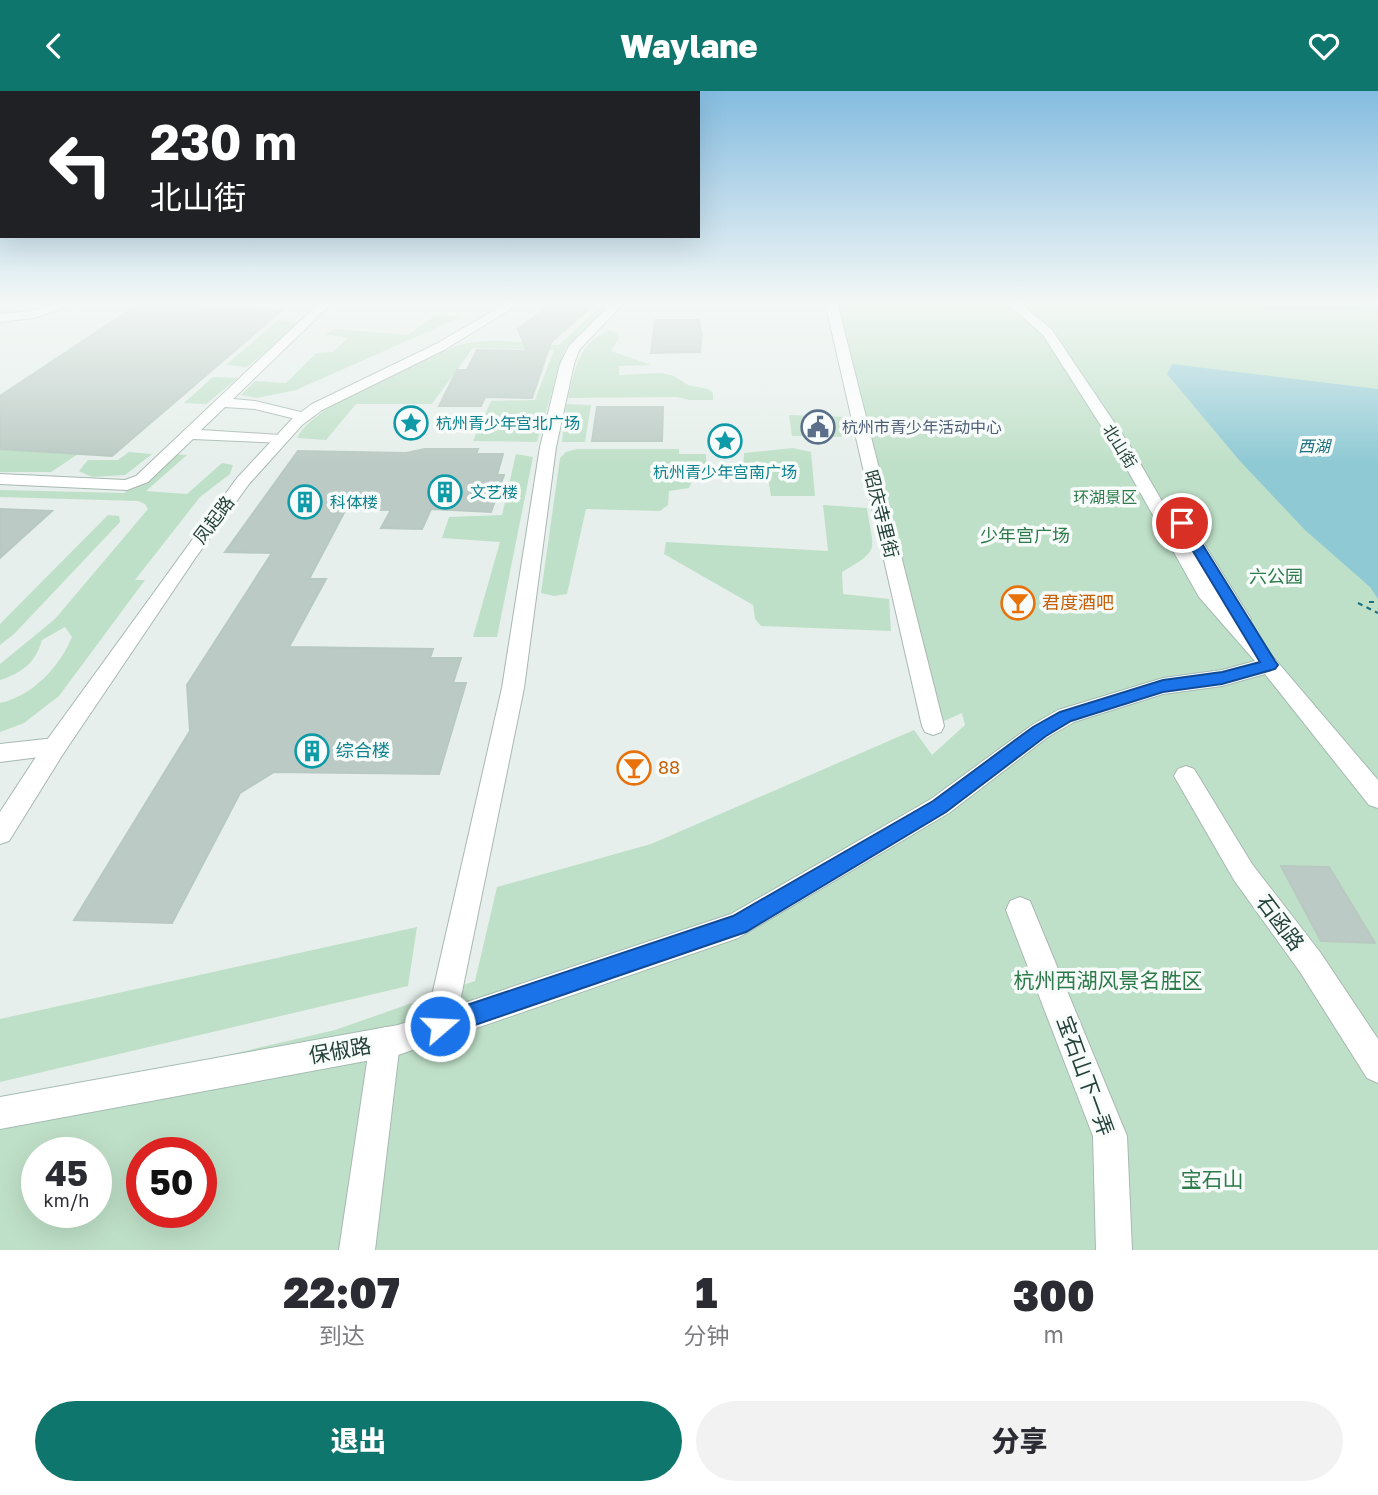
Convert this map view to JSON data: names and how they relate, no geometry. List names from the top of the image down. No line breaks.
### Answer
{"streets":{"street":["北山街","昭庆寺里街","凤起路","石函路","保俶路","宝石山下一弄"]},"crossings":[["北山街","保俶路"]],"water":["西湖"],"parks":["环湖景区","少年宫广场","六公园","杭州西湖风景名胜区","宝石山"],"places":{"place":["杭州青少年宫北广场","杭州青少年宫南广场"],"public building":["杭州市青少年活动中心"],"building":["文艺楼","科体楼","综合楼"],"bar":["君度酒吧","88"]},"page":{"header":"Waylane","turn":["230 m","北山街"],"speed":"45 km/h","limit":"50","eta":["22:07","到达","1","分钟","300","m"],"buttons":["退出","分享"]}}
